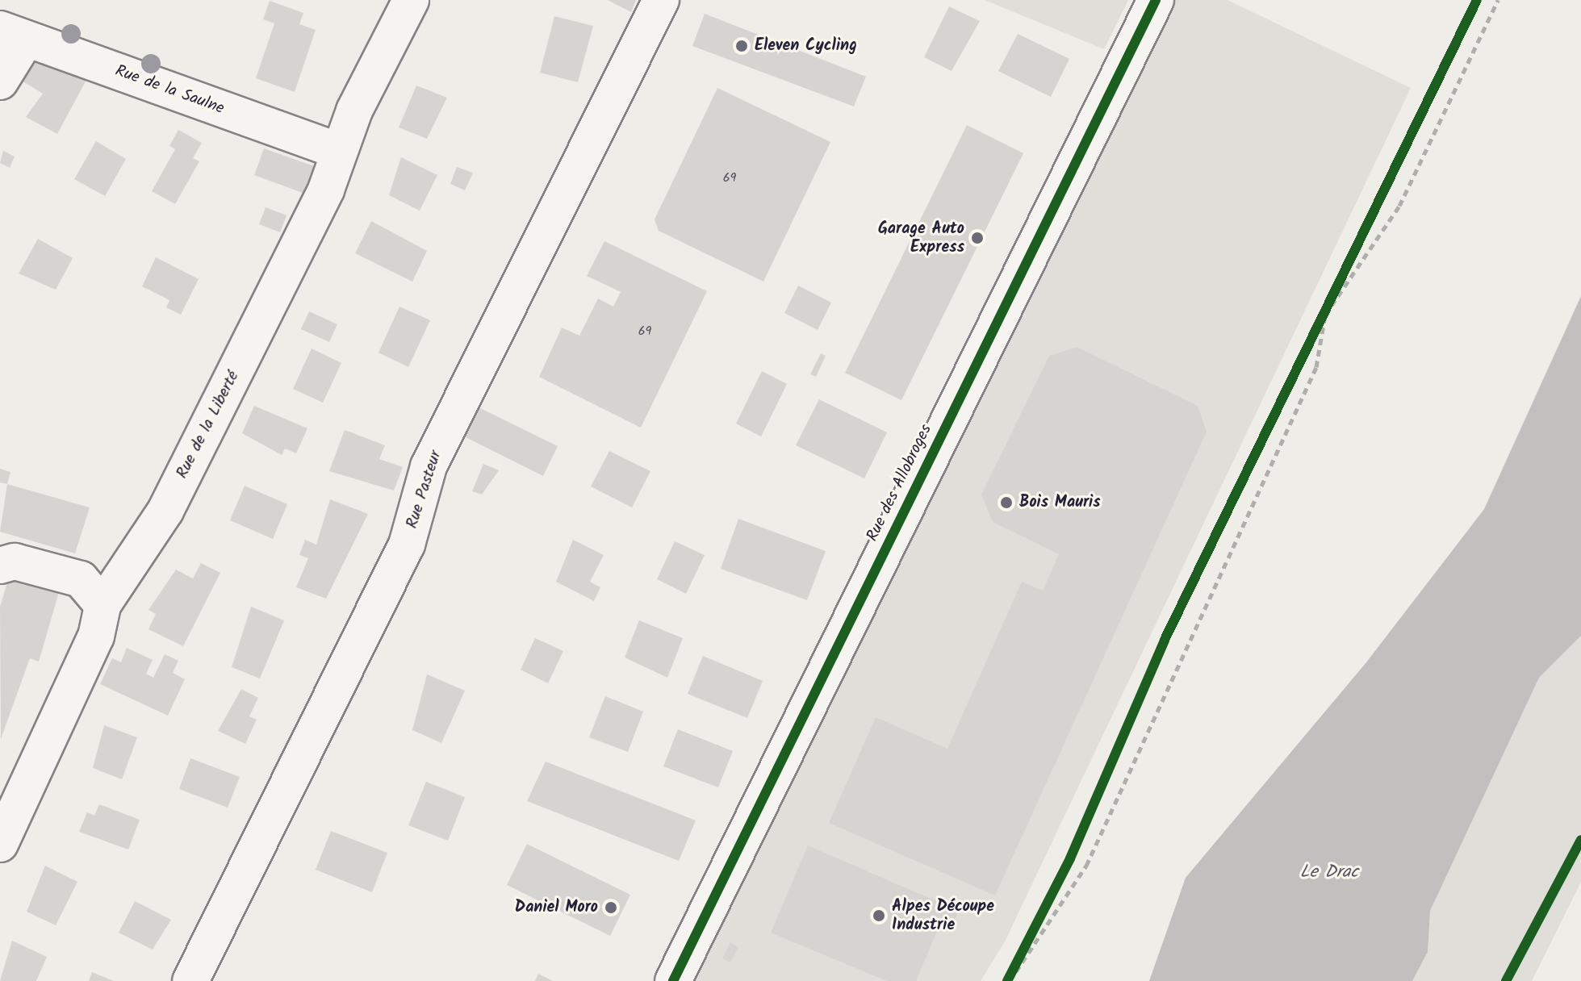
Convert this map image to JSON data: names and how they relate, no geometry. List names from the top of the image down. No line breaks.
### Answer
{"streets":{"street":["Rue de la Saulne","Rue de la Liberté","Rue des Allobroges","Rue Pasteur"]},"crossings":[["Rue de la Saulne","Rue de la Liberté"]],"water":["Le Drac"],"places":["Eleven Cycling","Garage Auto Express","Bois Mauris","Daniel Moro","Alpes Découpe Industrie"],"house_numbers":["69","69"]}
